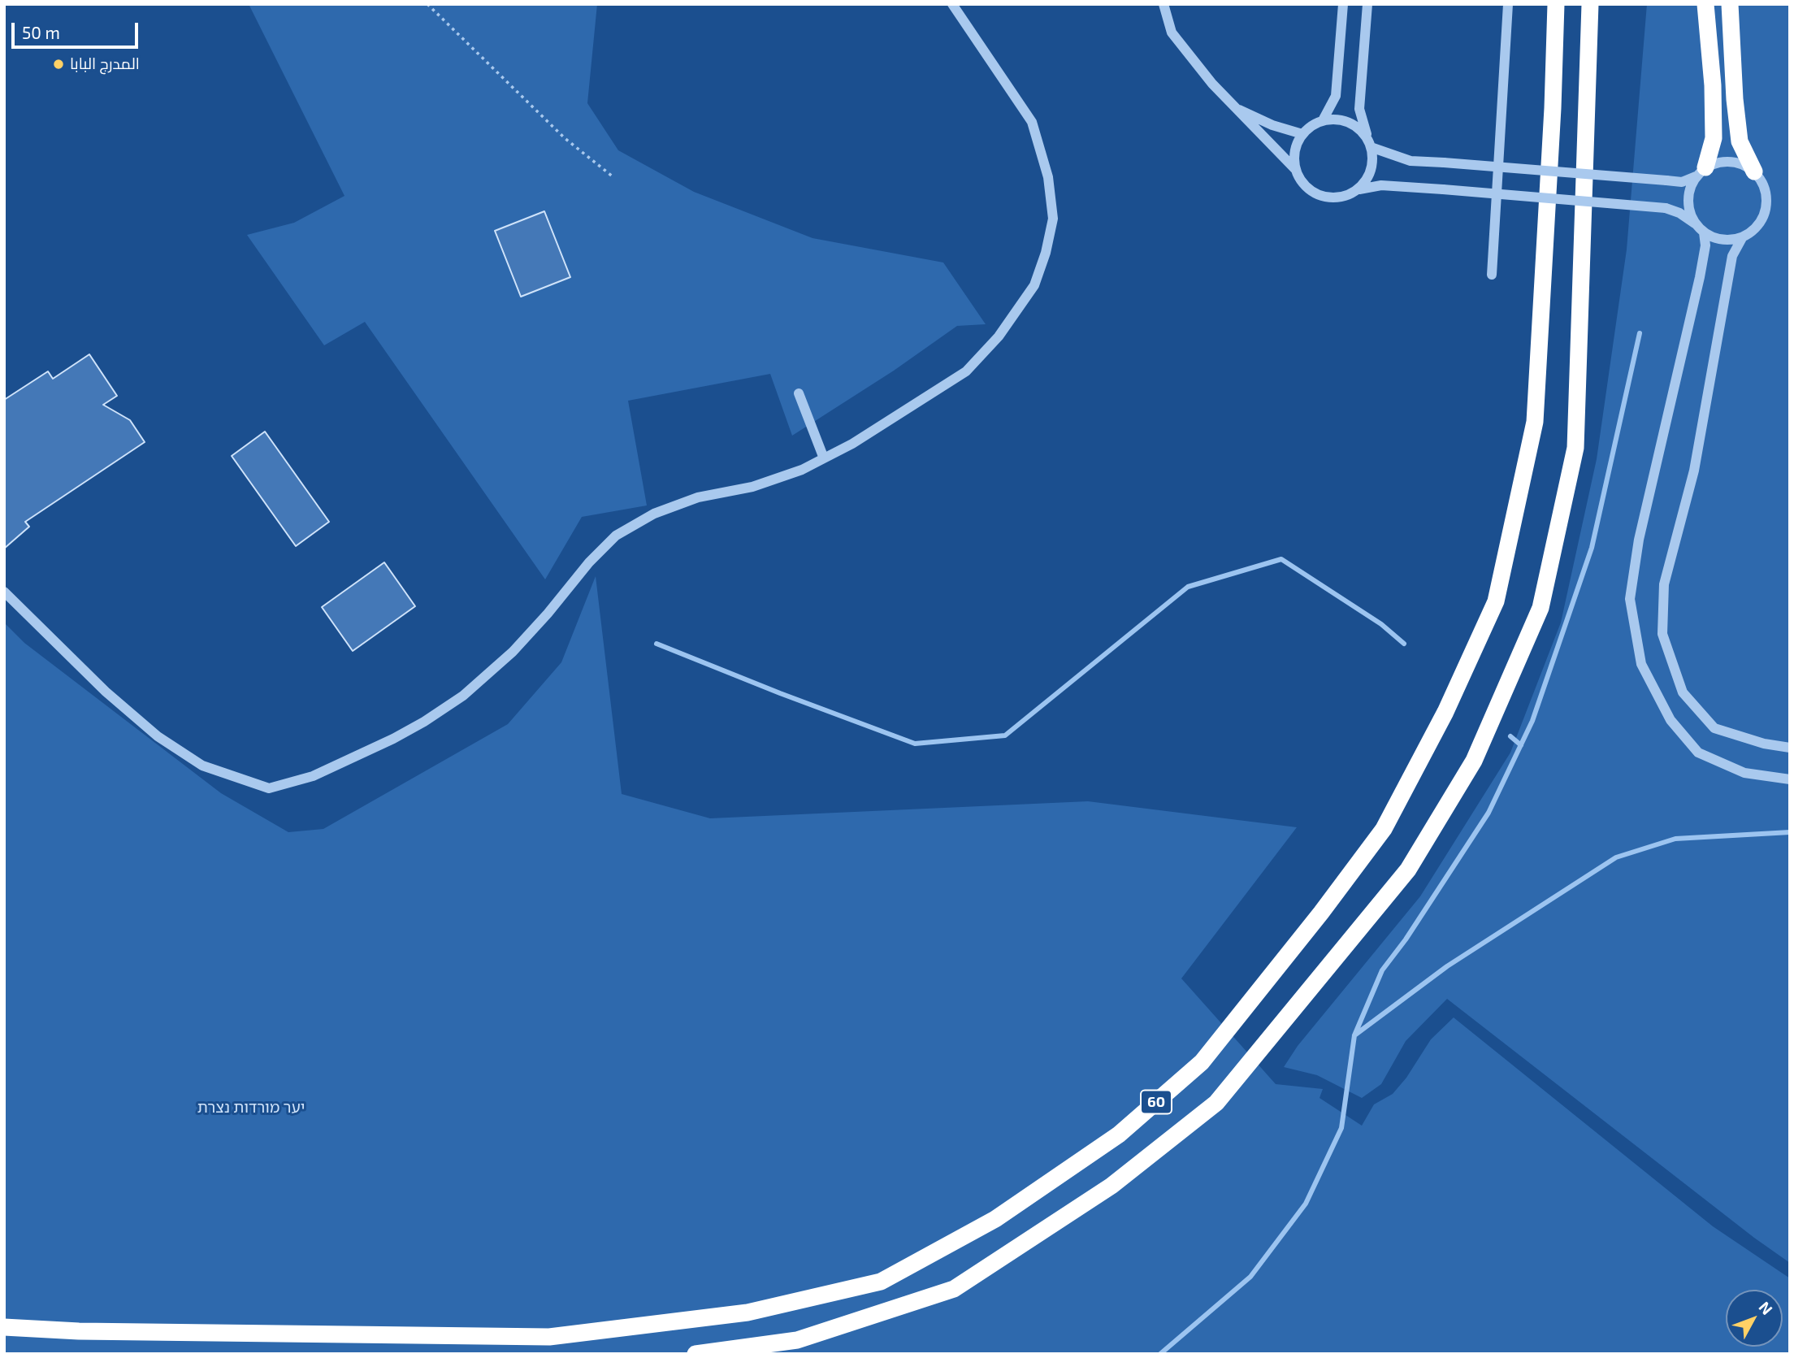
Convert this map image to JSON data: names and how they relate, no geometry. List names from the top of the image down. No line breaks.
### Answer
{"streets":{"highway":["60"]},"parks":["יער מורדות נצרת"],"places":["المدرج البابا"],"scale_bar":"50 m","north":"top right"}
